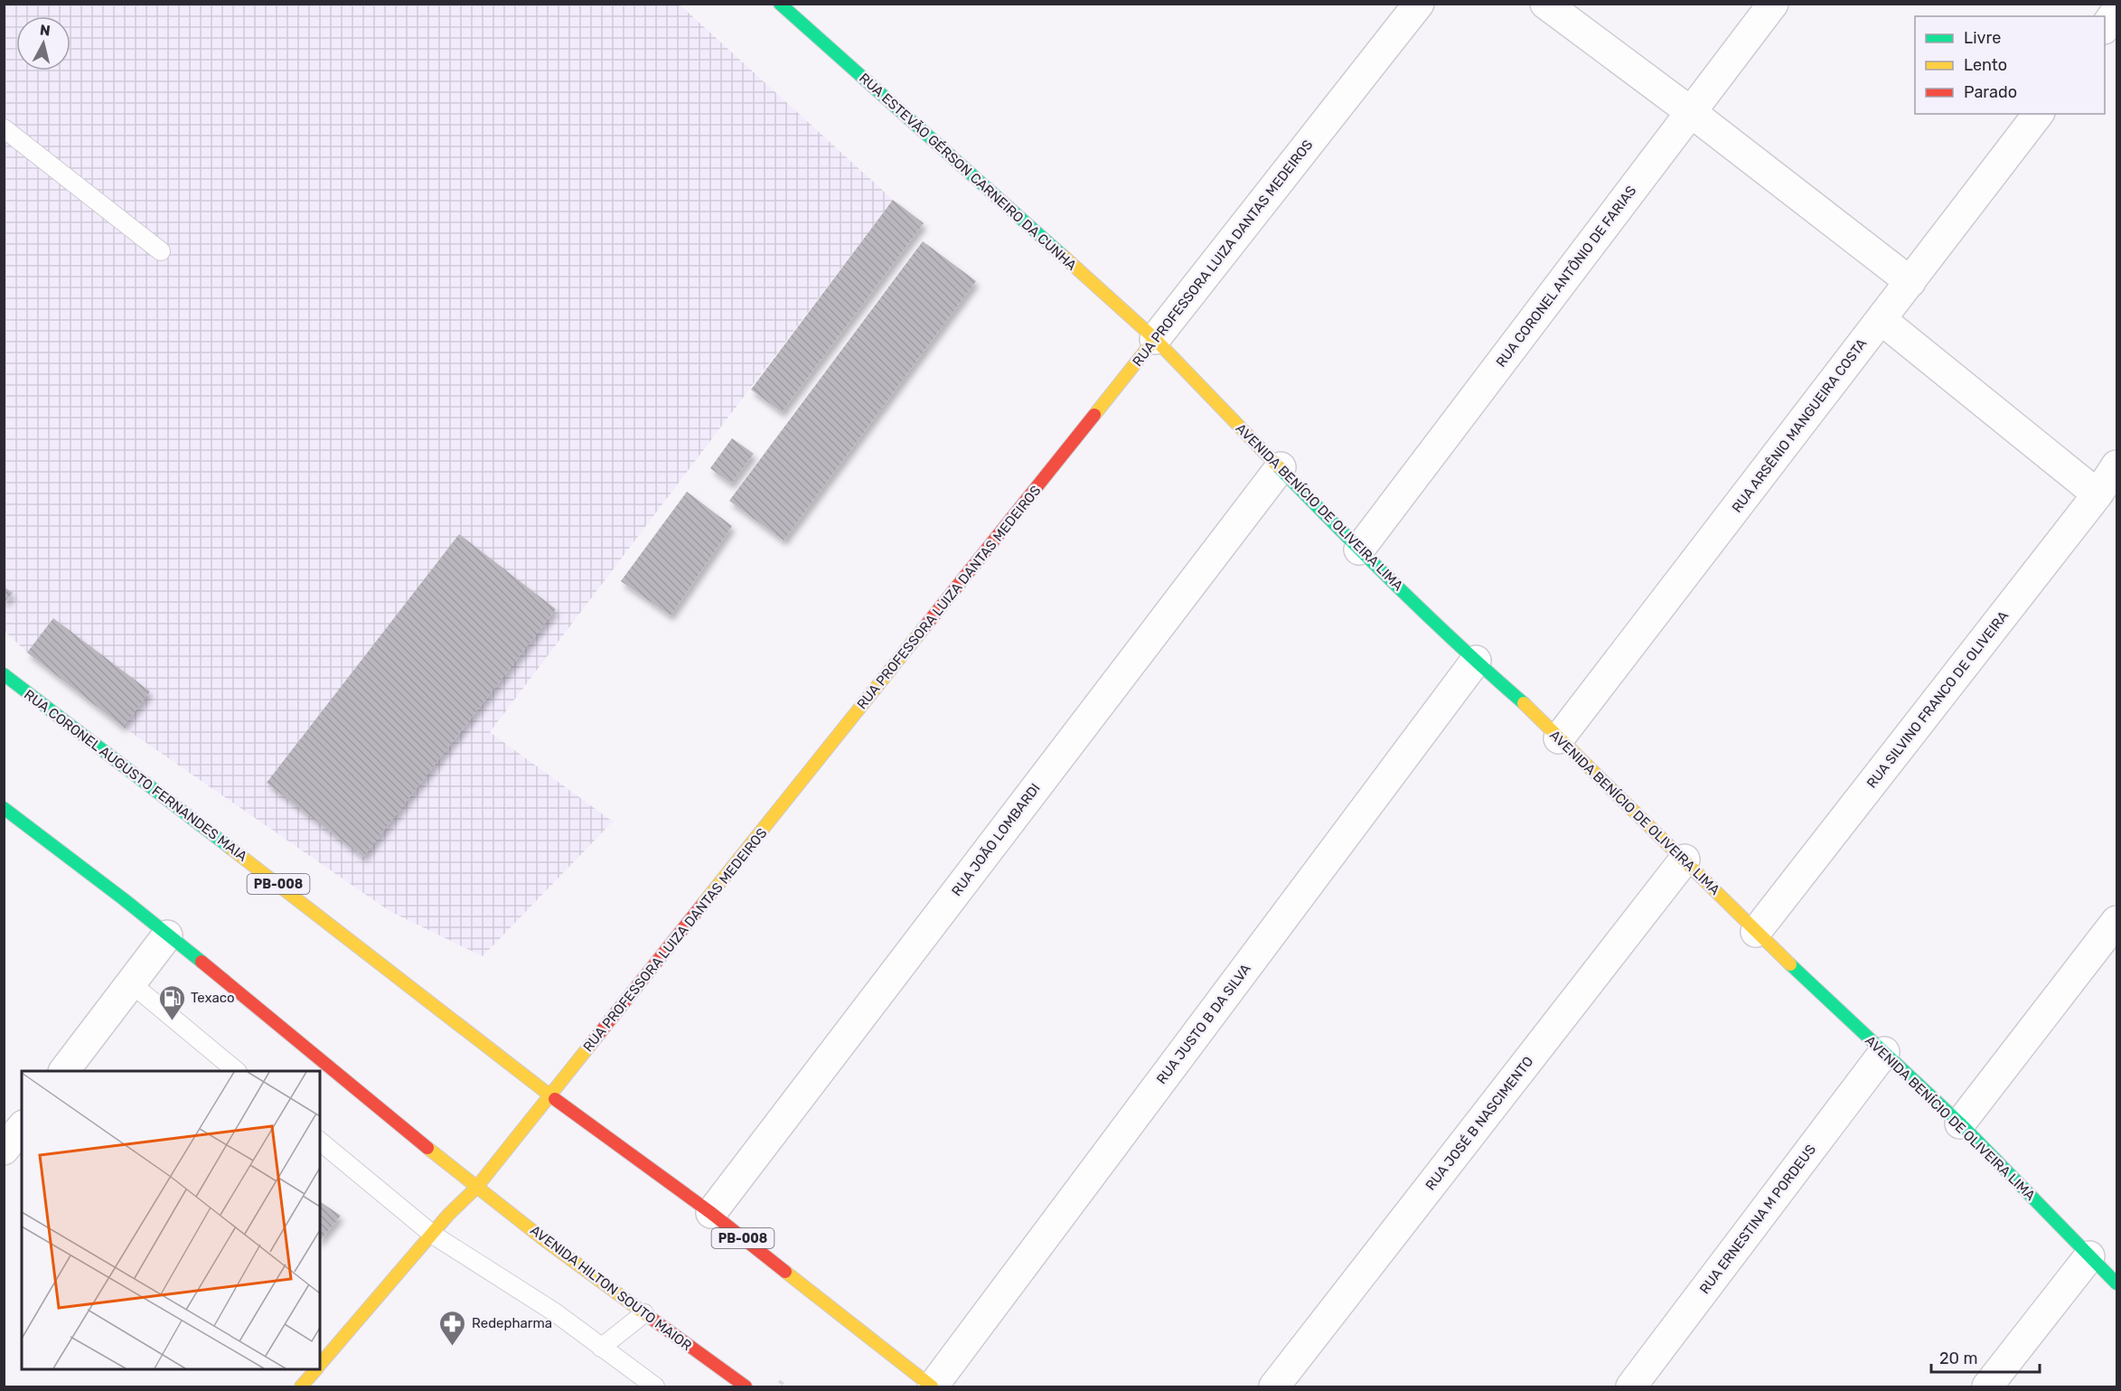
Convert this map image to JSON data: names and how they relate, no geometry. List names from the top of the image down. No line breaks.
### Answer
{"streets":{"street":["RUA ESTEVÃO GÉRSON CARNEIRO DA CUNHA","RUA PROFESSORA LUIZA DANTAS MEDEIROS","RUA CORONEL ANTÔNIO DE FARIAS","RUA ARSÊNIO MANGUEIRA COSTA","AVENIDA BENÍCIO DE OLIVEIRA LIMA","RUA SILVINO FRANCO DE OLIVEIRA","RUA CORONEL AUGUSTO FERNANDES MAIA","RUA JOÃO LOMBARDI","PB-008","RUA JUSTO B DA SILVA","RUA JOSÉ B NASCIMENTO","RUA ERNESTINA M PORDEUS","AVENIDA HILTON SOUTO MAIOR"]},"crossings":[["RUA ESTEVÃO GÉRSON CARNEIRO DA CUNHA","RUA PROFESSORA LUIZA DANTAS MEDEIROS"],["RUA ESTEVÃO GÉRSON CARNEIRO DA CUNHA","AVENIDA BENÍCIO DE OLIVEIRA LIMA"],["RUA PROFESSORA LUIZA DANTAS MEDEIROS","AVENIDA BENÍCIO DE OLIVEIRA LIMA"],["RUA PROFESSORA LUIZA DANTAS MEDEIROS","RUA CORONEL AUGUSTO FERNANDES MAIA"],["RUA PROFESSORA LUIZA DANTAS MEDEIROS","PB-008"],["RUA PROFESSORA LUIZA DANTAS MEDEIROS","AVENIDA HILTON SOUTO MAIOR"],["RUA CORONEL ANTÔNIO DE FARIAS","AVENIDA BENÍCIO DE OLIVEIRA LIMA"],["RUA ARSÊNIO MANGUEIRA COSTA","AVENIDA BENÍCIO DE OLIVEIRA LIMA"],["AVENIDA BENÍCIO DE OLIVEIRA LIMA","RUA SILVINO FRANCO DE OLIVEIRA"],["AVENIDA BENÍCIO DE OLIVEIRA LIMA","RUA JOÃO LOMBARDI"],["AVENIDA BENÍCIO DE OLIVEIRA LIMA","RUA JUSTO B DA SILVA"],["AVENIDA BENÍCIO DE OLIVEIRA LIMA","RUA JOSÉ B NASCIMENTO"],["AVENIDA BENÍCIO DE OLIVEIRA LIMA","RUA ERNESTINA M PORDEUS"],["RUA CORONEL AUGUSTO FERNANDES MAIA","PB-008"],["RUA JOÃO LOMBARDI","PB-008"],["PB-008","RUA JUSTO B DA SILVA"]],"places":{"fuel station":["Texaco"],"pharmacy":["Redepharma"]},"legend":["Livre","Lento","Parado"],"scale_bar":"20 m","north":"top"}
